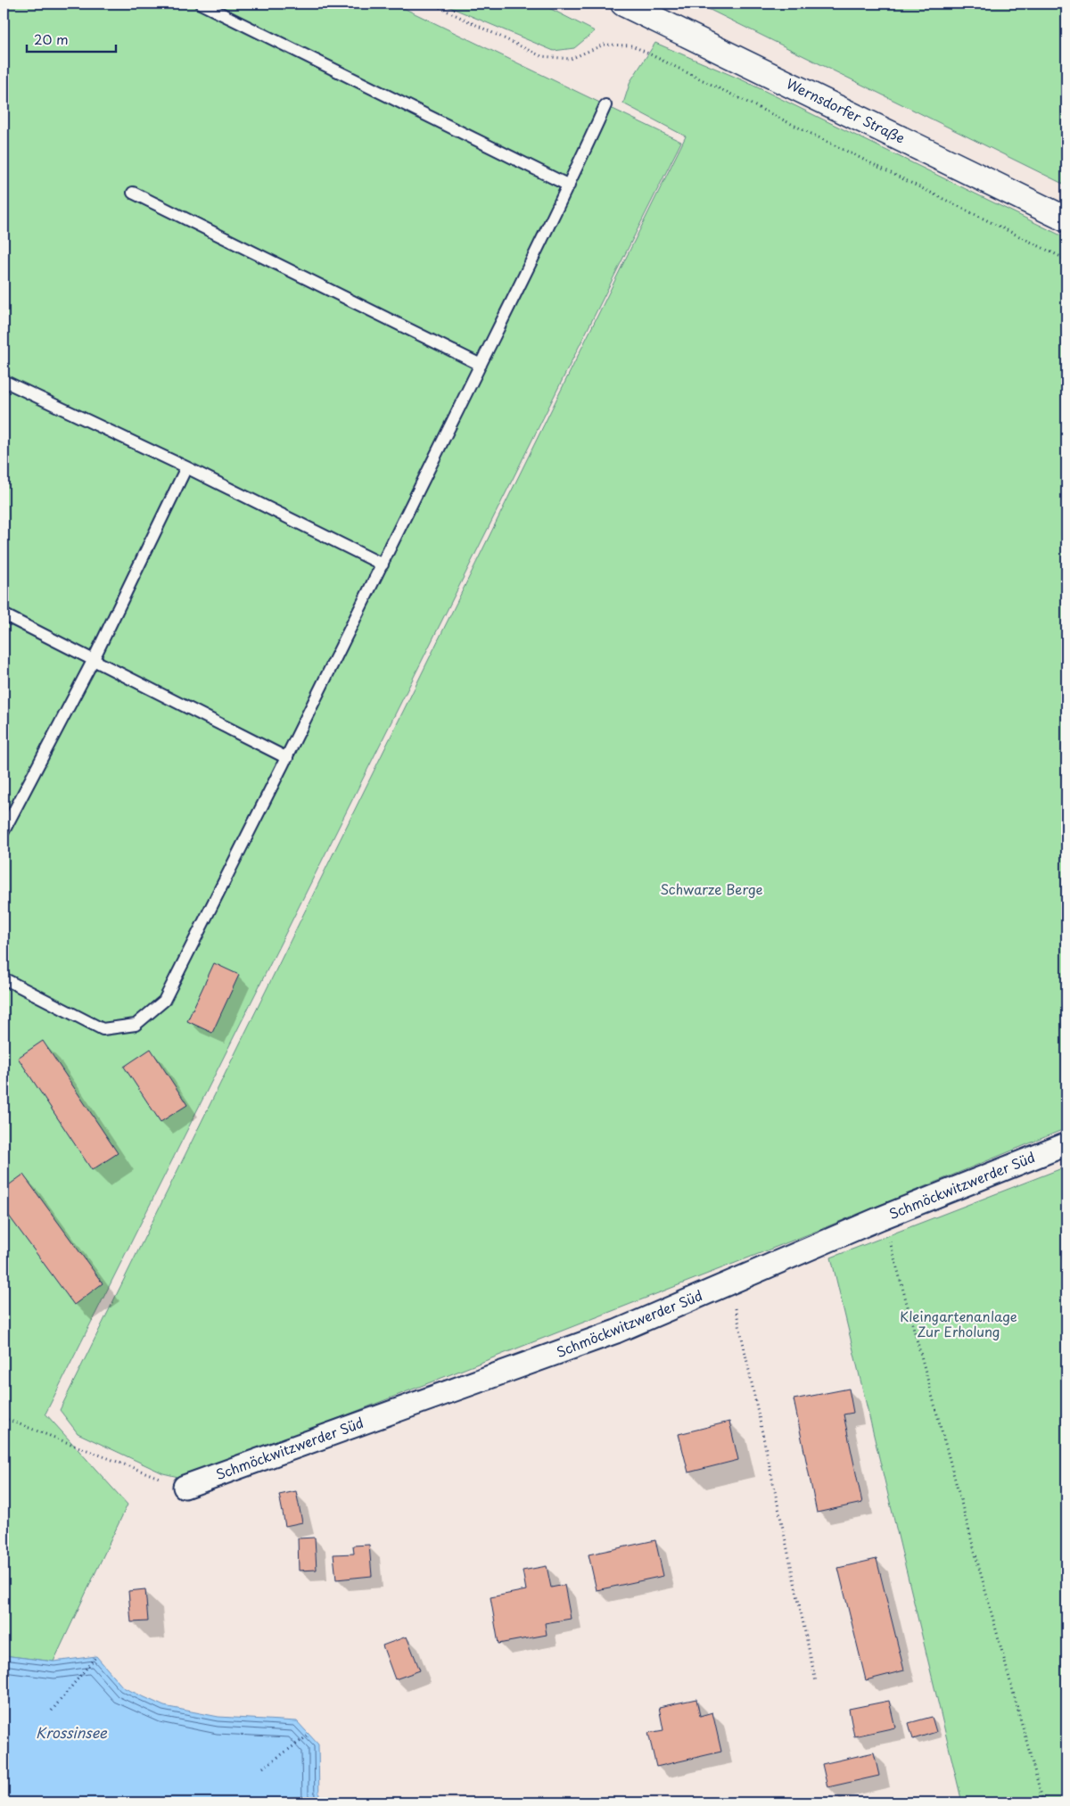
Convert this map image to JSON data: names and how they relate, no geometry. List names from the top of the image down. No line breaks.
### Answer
{"streets":{"street":["Wernsdorfer Straße","Schmöckwitzwerder Süd"]},"water":["Krossinsee"],"parks":["Schwarze Berge","Kleingartenanlage Zur Erholung"],"scale_bar":"20 m"}
